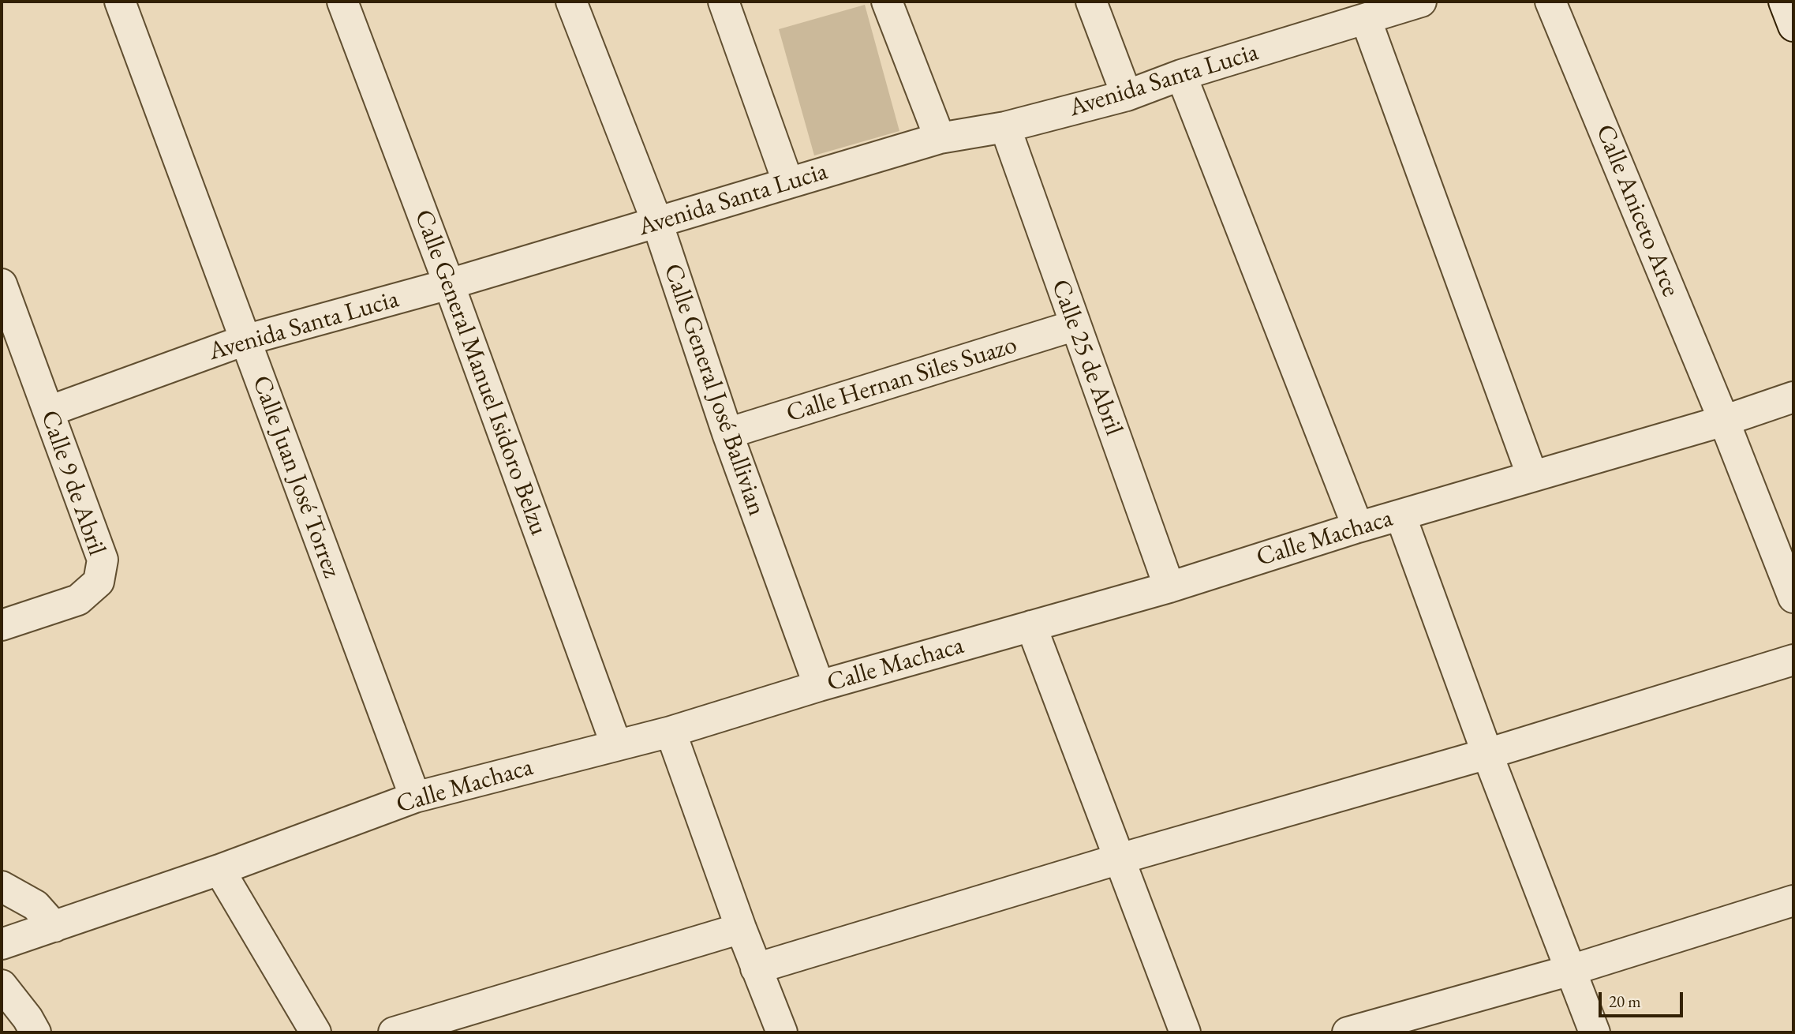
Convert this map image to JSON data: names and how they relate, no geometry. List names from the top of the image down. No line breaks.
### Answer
{"streets":{"street":["Avenida Santa Lucia","Calle Aniceto Arce","Calle 25 de Abril","Calle General Manuel Isidoro Belzu","Calle Hernan Siles Suazo","Calle General José Ballivian","Calle Juan José Torrez","Calle 9 de Abril","Calle Machaca"]},"crossings":[["Avenida Santa Lucia","Calle 25 de Abril"],["Avenida Santa Lucia","Calle General Manuel Isidoro Belzu"],["Avenida Santa Lucia","Calle General José Ballivian"],["Avenida Santa Lucia","Calle Juan José Torrez"],["Avenida Santa Lucia","Calle 9 de Abril"],["Calle Aniceto Arce","Calle Machaca"],["Calle 25 de Abril","Calle Hernan Siles Suazo"],["Calle 25 de Abril","Calle Machaca"],["Calle General Manuel Isidoro Belzu","Calle Machaca"],["Calle Hernan Siles Suazo","Calle General José Ballivian"],["Calle General José Ballivian","Calle Machaca"],["Calle Juan José Torrez","Calle Machaca"]],"scale_bar":"20 m"}
